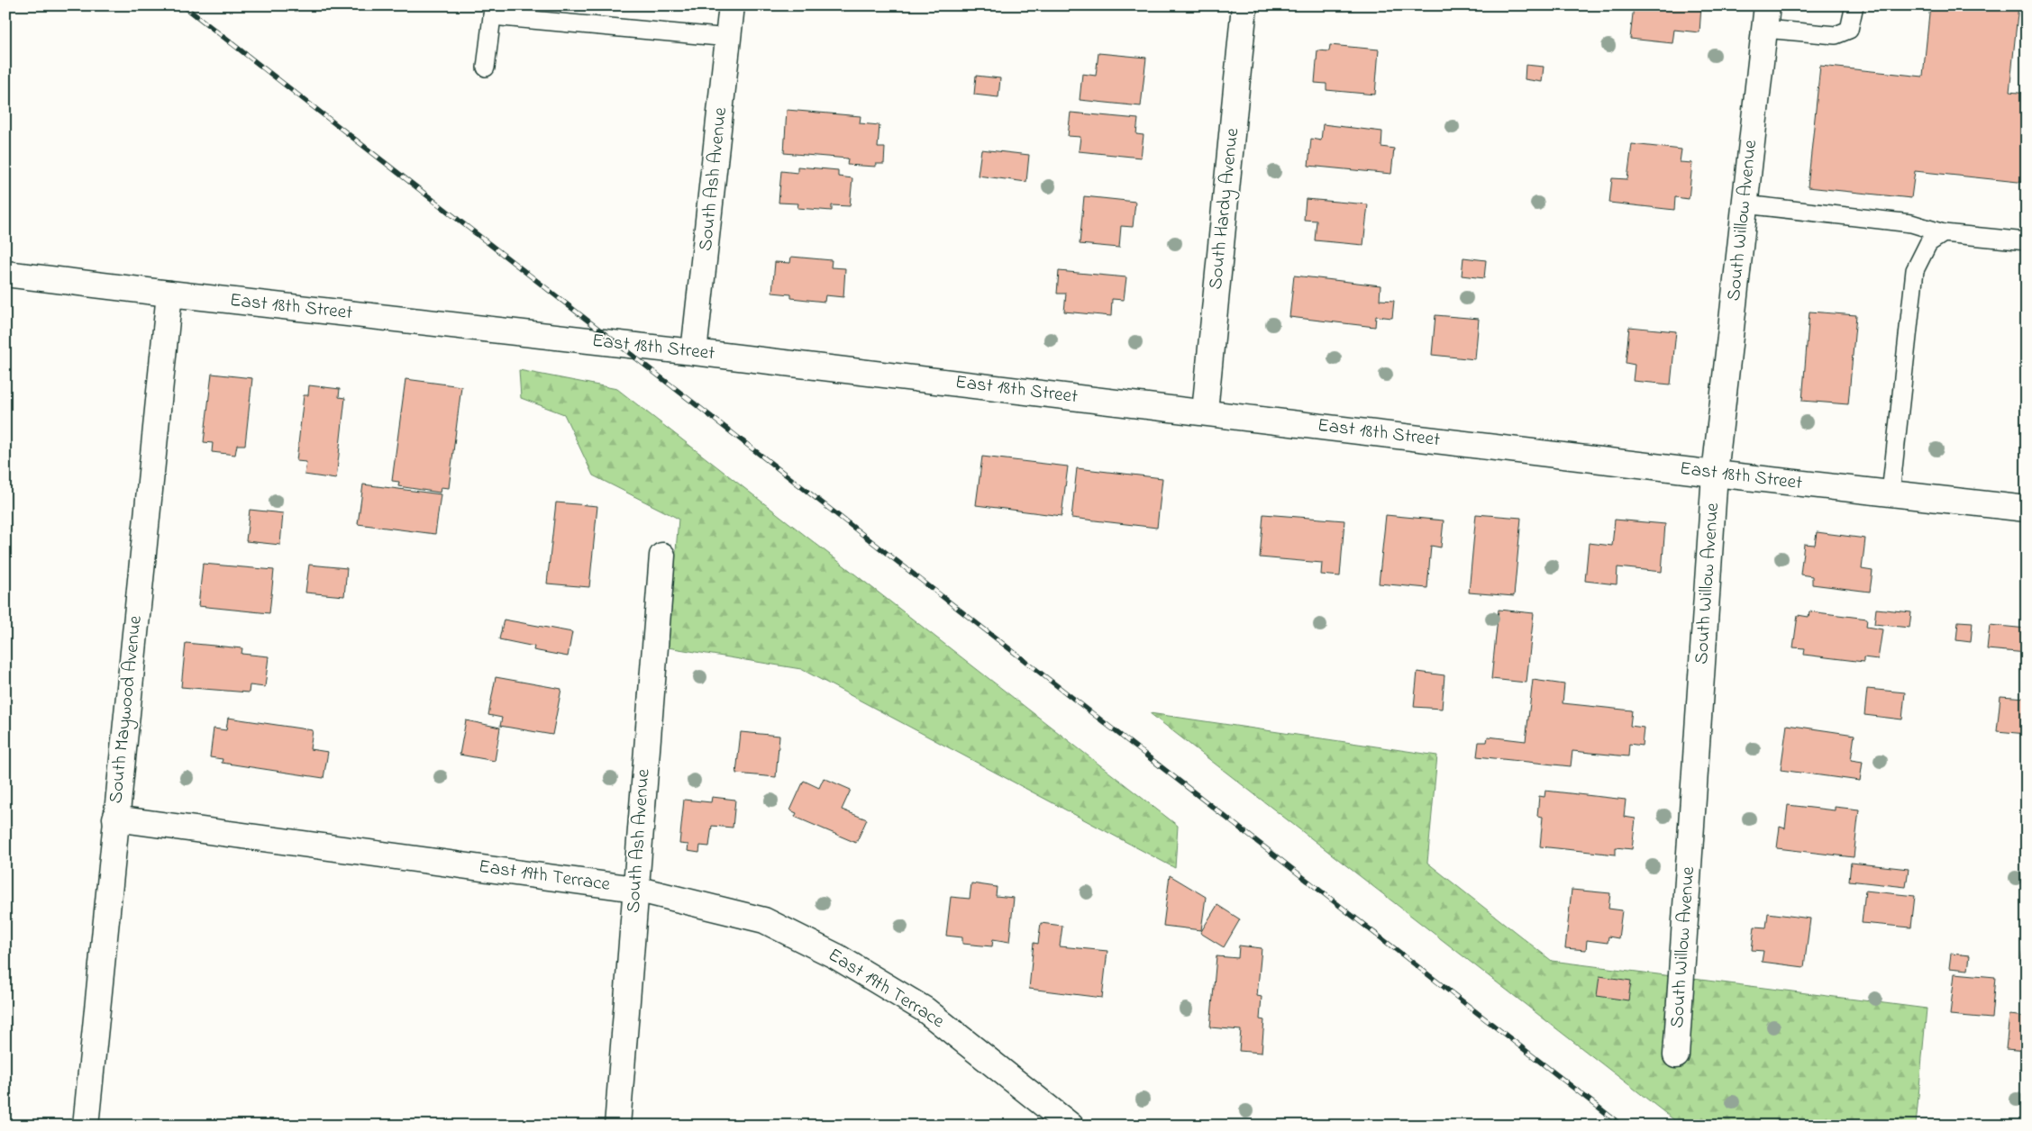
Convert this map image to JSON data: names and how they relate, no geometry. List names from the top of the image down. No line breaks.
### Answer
{"streets":{"street":["South Ash Avenue","South Hardy Avenue","South Willow Avenue","East 18th Street","South Maywood Avenue","East 19th Terrace"]},"crossings":[["South Ash Avenue","East 18th Street"],["South Ash Avenue","East 19th Terrace"],["South Hardy Avenue","East 18th Street"],["South Willow Avenue","East 18th Street"],["East 18th Street","South Maywood Avenue"],["South Maywood Avenue","East 19th Terrace"]]}
